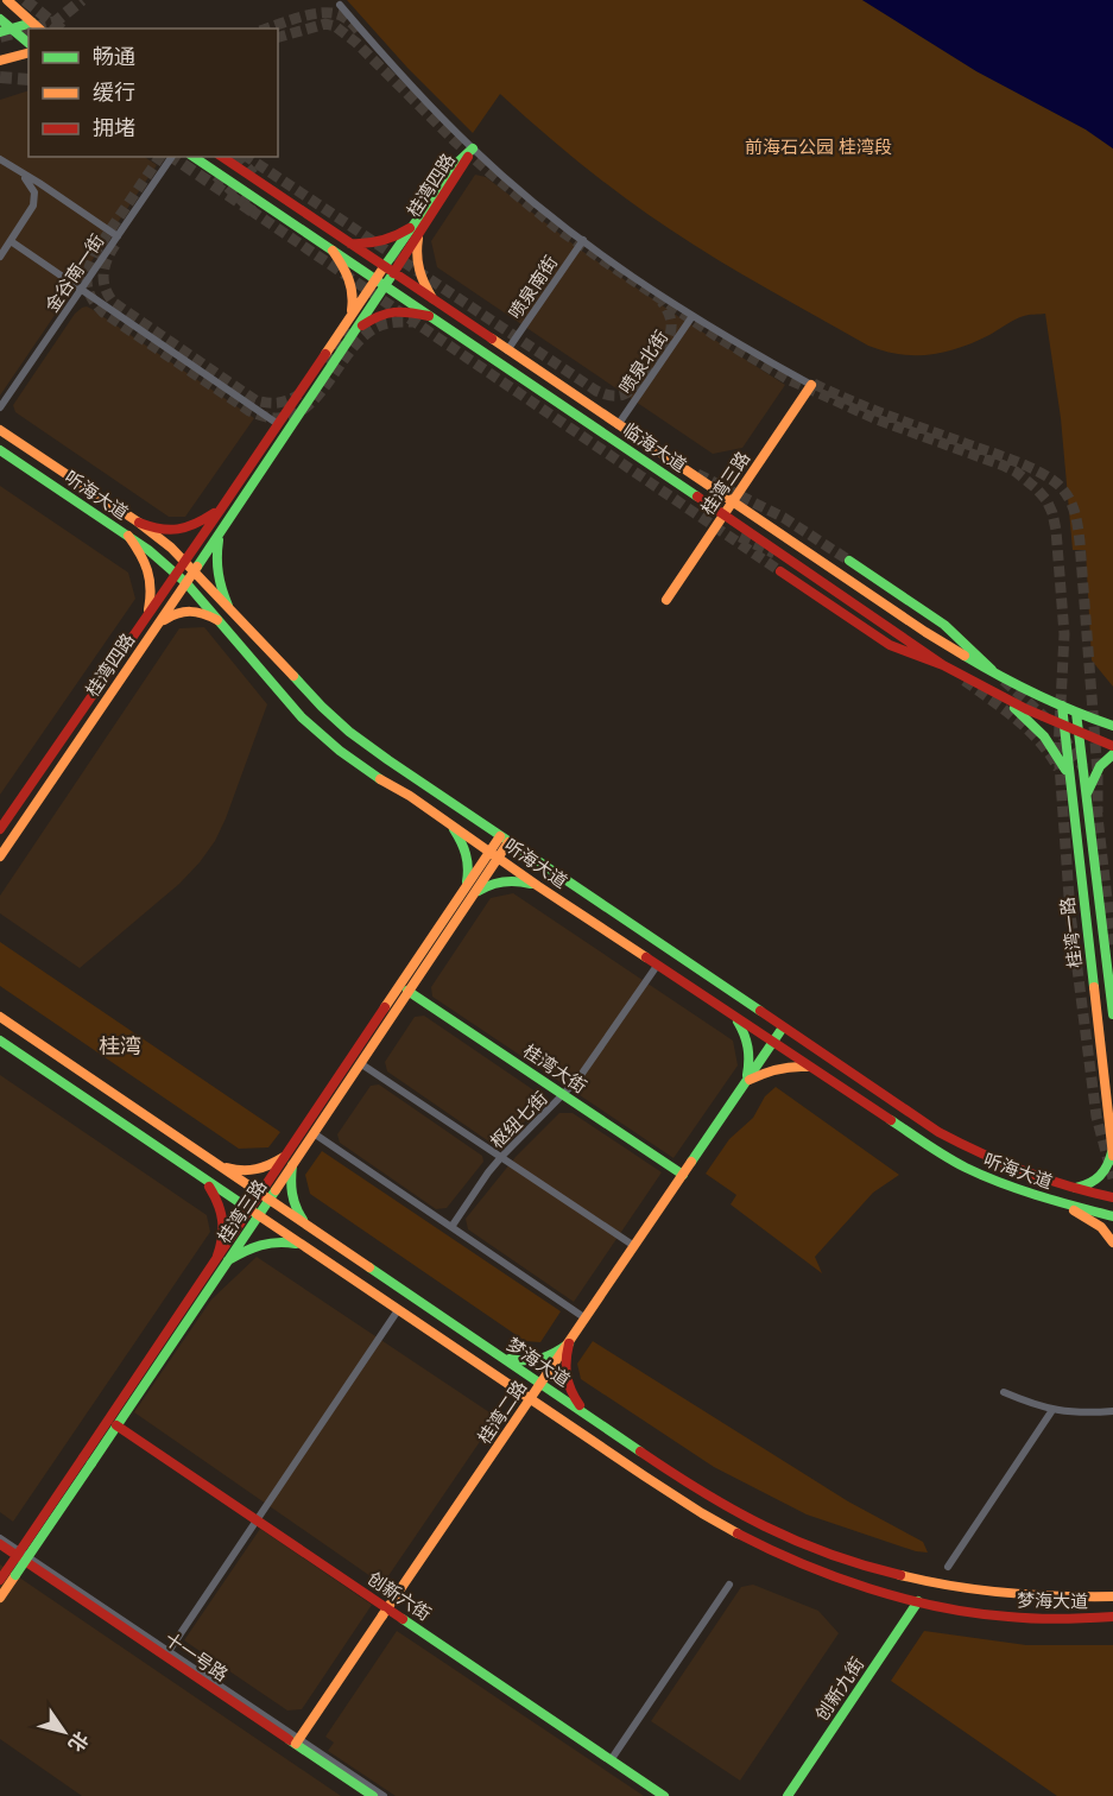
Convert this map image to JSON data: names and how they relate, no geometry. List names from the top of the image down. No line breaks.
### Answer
{"streets":{"main road":["桂湾四路","临海大道","桂湾三路","听海大道","桂湾一路","桂湾大街","梦海大道","桂湾二路","创新六街","十一号路","创新九街"],"street":["金谷南一街","喷泉南街","喷泉北街","枢纽七街"]},"crossings":[["桂湾四路","临海大道"],["桂湾四路","听海大道"],["喷泉南街","临海大道"],["喷泉北街","临海大道"],["临海大道","桂湾三路"],["临海大道","桂湾一路"],["桂湾三路","听海大道"],["桂湾三路","桂湾大街"],["桂湾三路","梦海大道"],["桂湾三路","创新六街"],["桂湾三路","十一号路"],["听海大道","枢纽七街"],["听海大道","桂湾二路"],["桂湾大街","枢纽七街"],["桂湾大街","桂湾二路"],["梦海大道","桂湾二路"],["梦海大道","创新九街"],["桂湾二路","创新六街"],["桂湾二路","十一号路"]],"districts":["桂湾"],"parks":["前海石公园 桂湾段"],"legend":["畅通","缓行","拥堵"],"north":"bottom right"}
